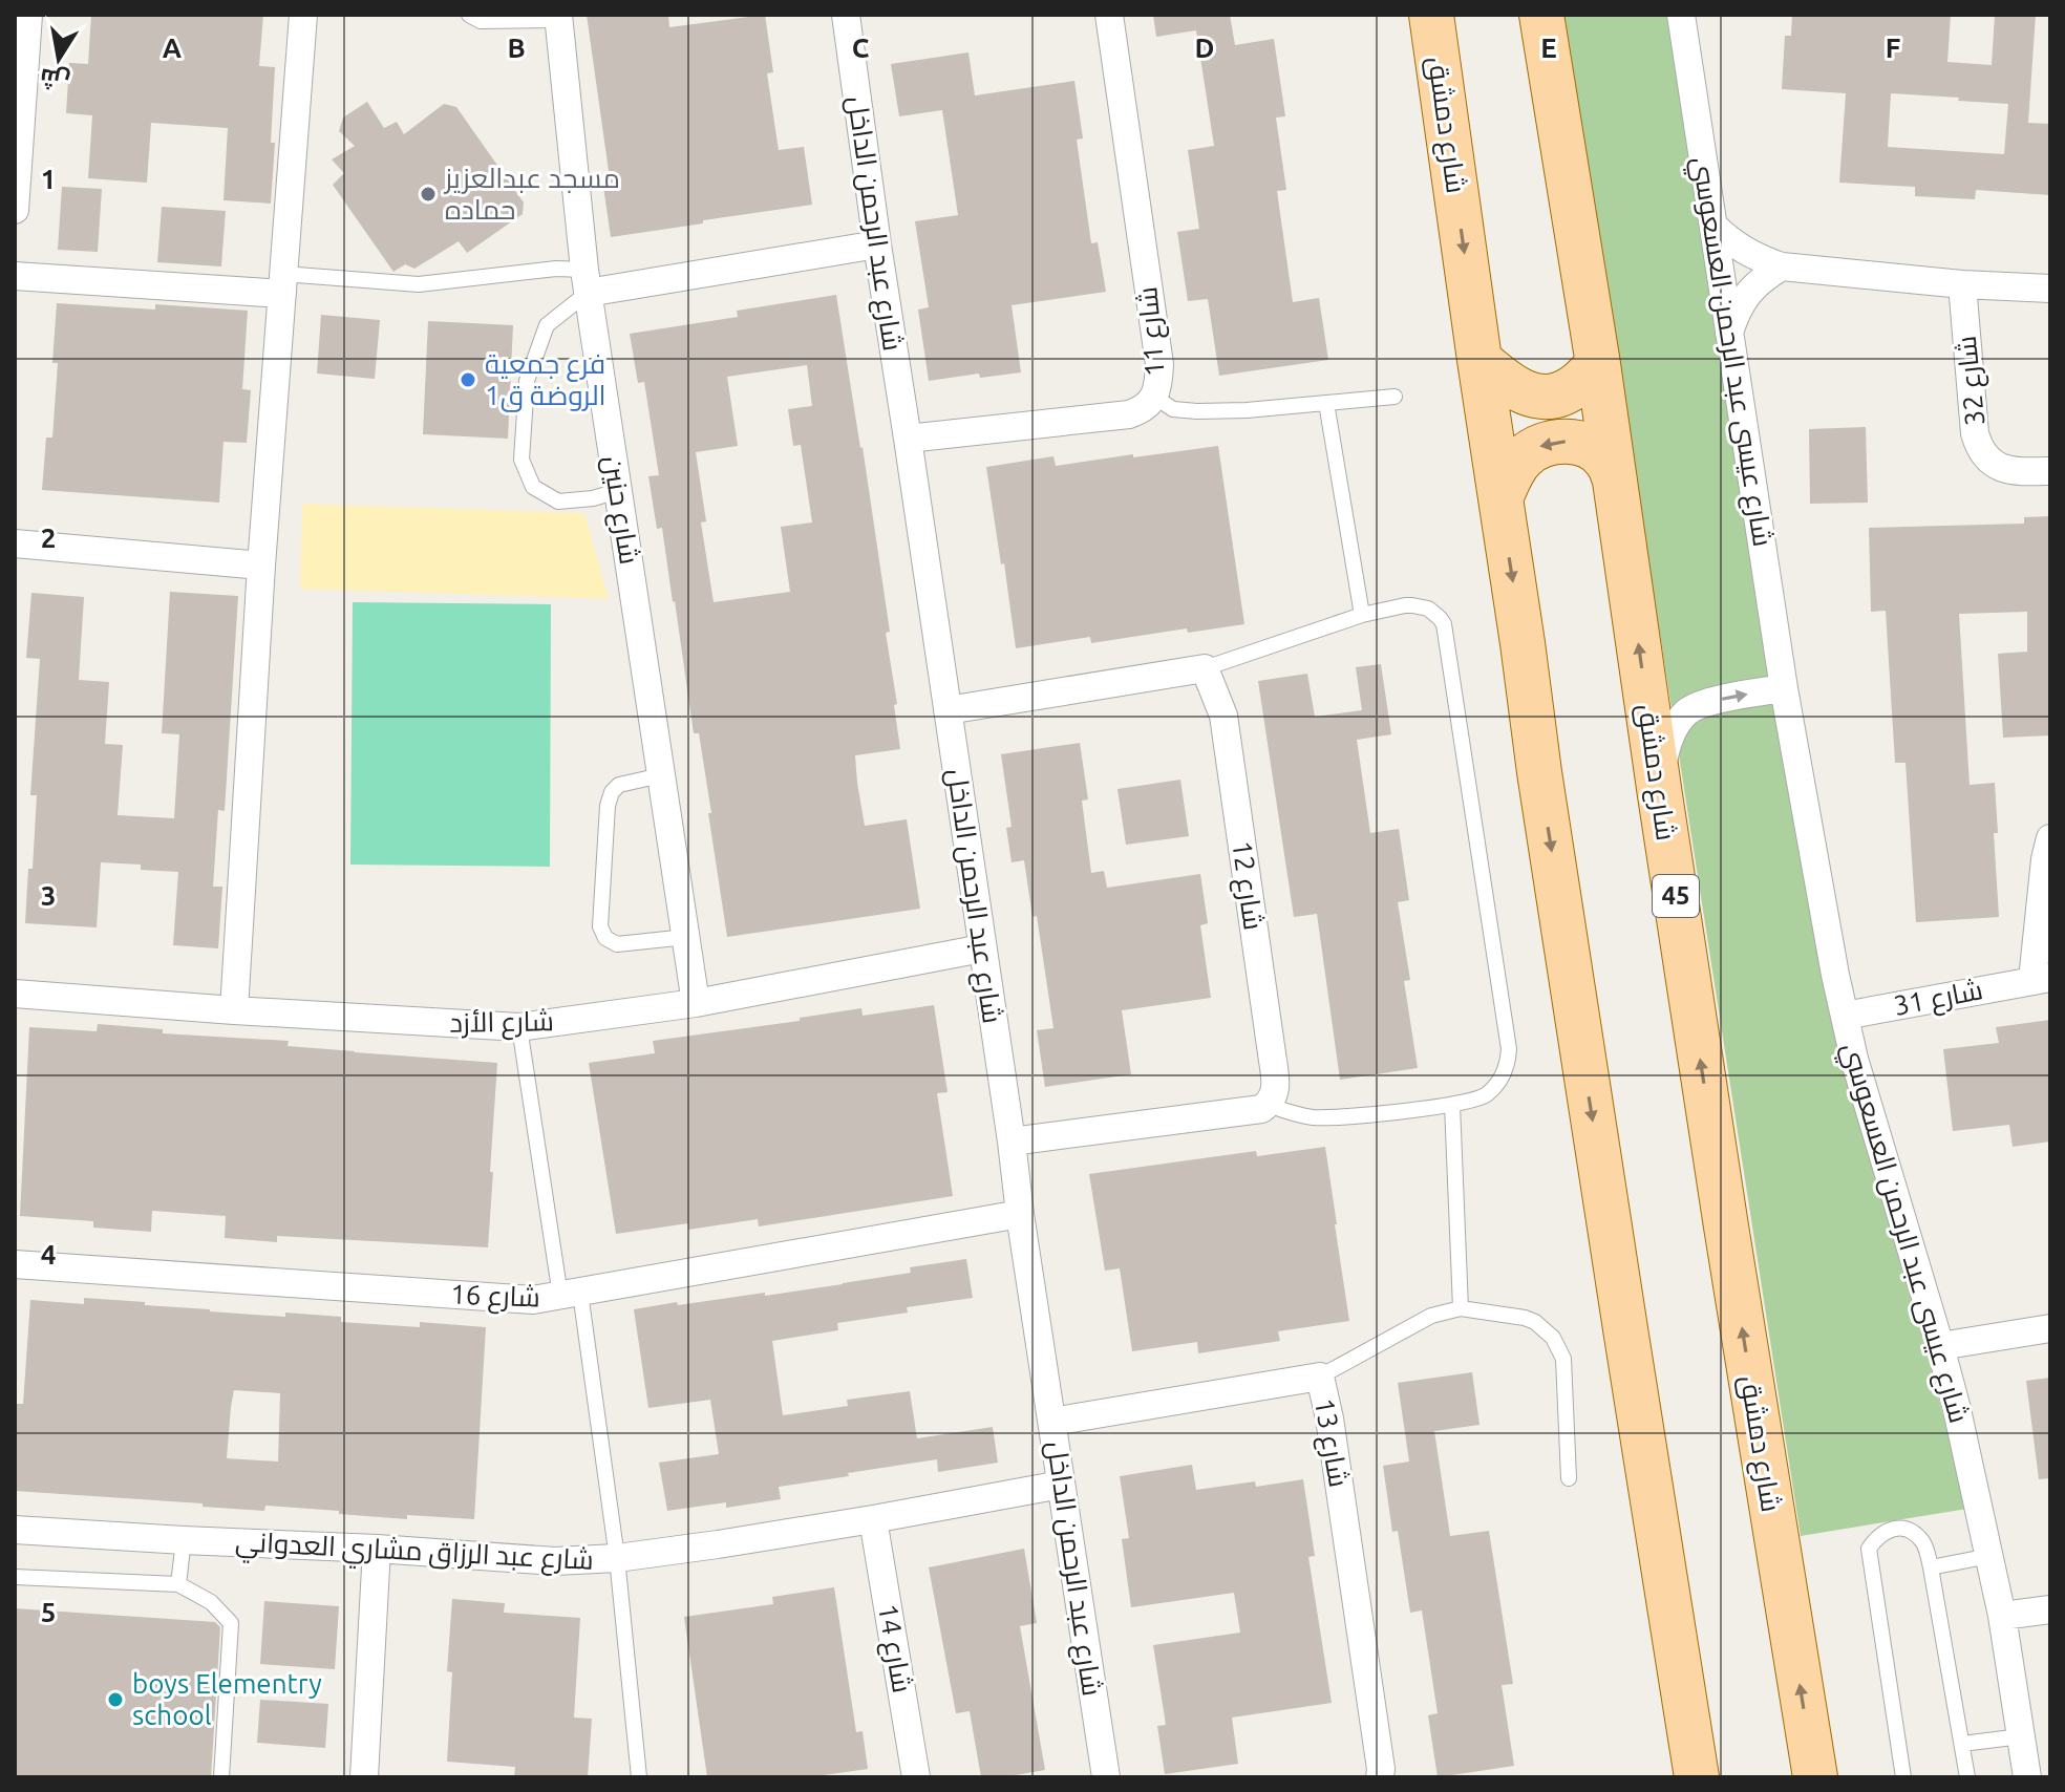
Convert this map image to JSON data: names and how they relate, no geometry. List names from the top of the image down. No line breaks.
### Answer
{"streets":{"main road":["شارع دمشق","45"],"street":["شارع عبد الرحمن الداخل","شارع 11","شارع عيسى عبد الرحمن العسعوسي","شارع 32","شارع حنين","شارع 12","شارع 31","شارع الأزد","شارع 16","شارع 13","شارع عبد الرزاق مشاري العدواني","شارع 14"]},"crossings":[["شارع عبد الرحمن الداخل","شارع 11"],["شارع عبد الرحمن الداخل","شارع الأزد"],["شارع عبد الرحمن الداخل","شارع 16"],["شارع عبد الرحمن الداخل","شارع 13"],["شارع عبد الرحمن الداخل","شارع عبد الرزاق مشاري العدواني"],["شارع عيسى عبد الرحمن العسعوسي","شارع 31"],["شارع حنين","شارع الأزد"],["شارع عبد الرزاق مشاري العدواني","شارع 14"]],"places":["مسجد عبدالعزيز حماده","فرع جمعية الروضة ق1","boys Elementry school"],"north":"bottom","grid":{"columns":["A","B","C","D","E","F"],"rows":["1","2","3","4","5"]}}
